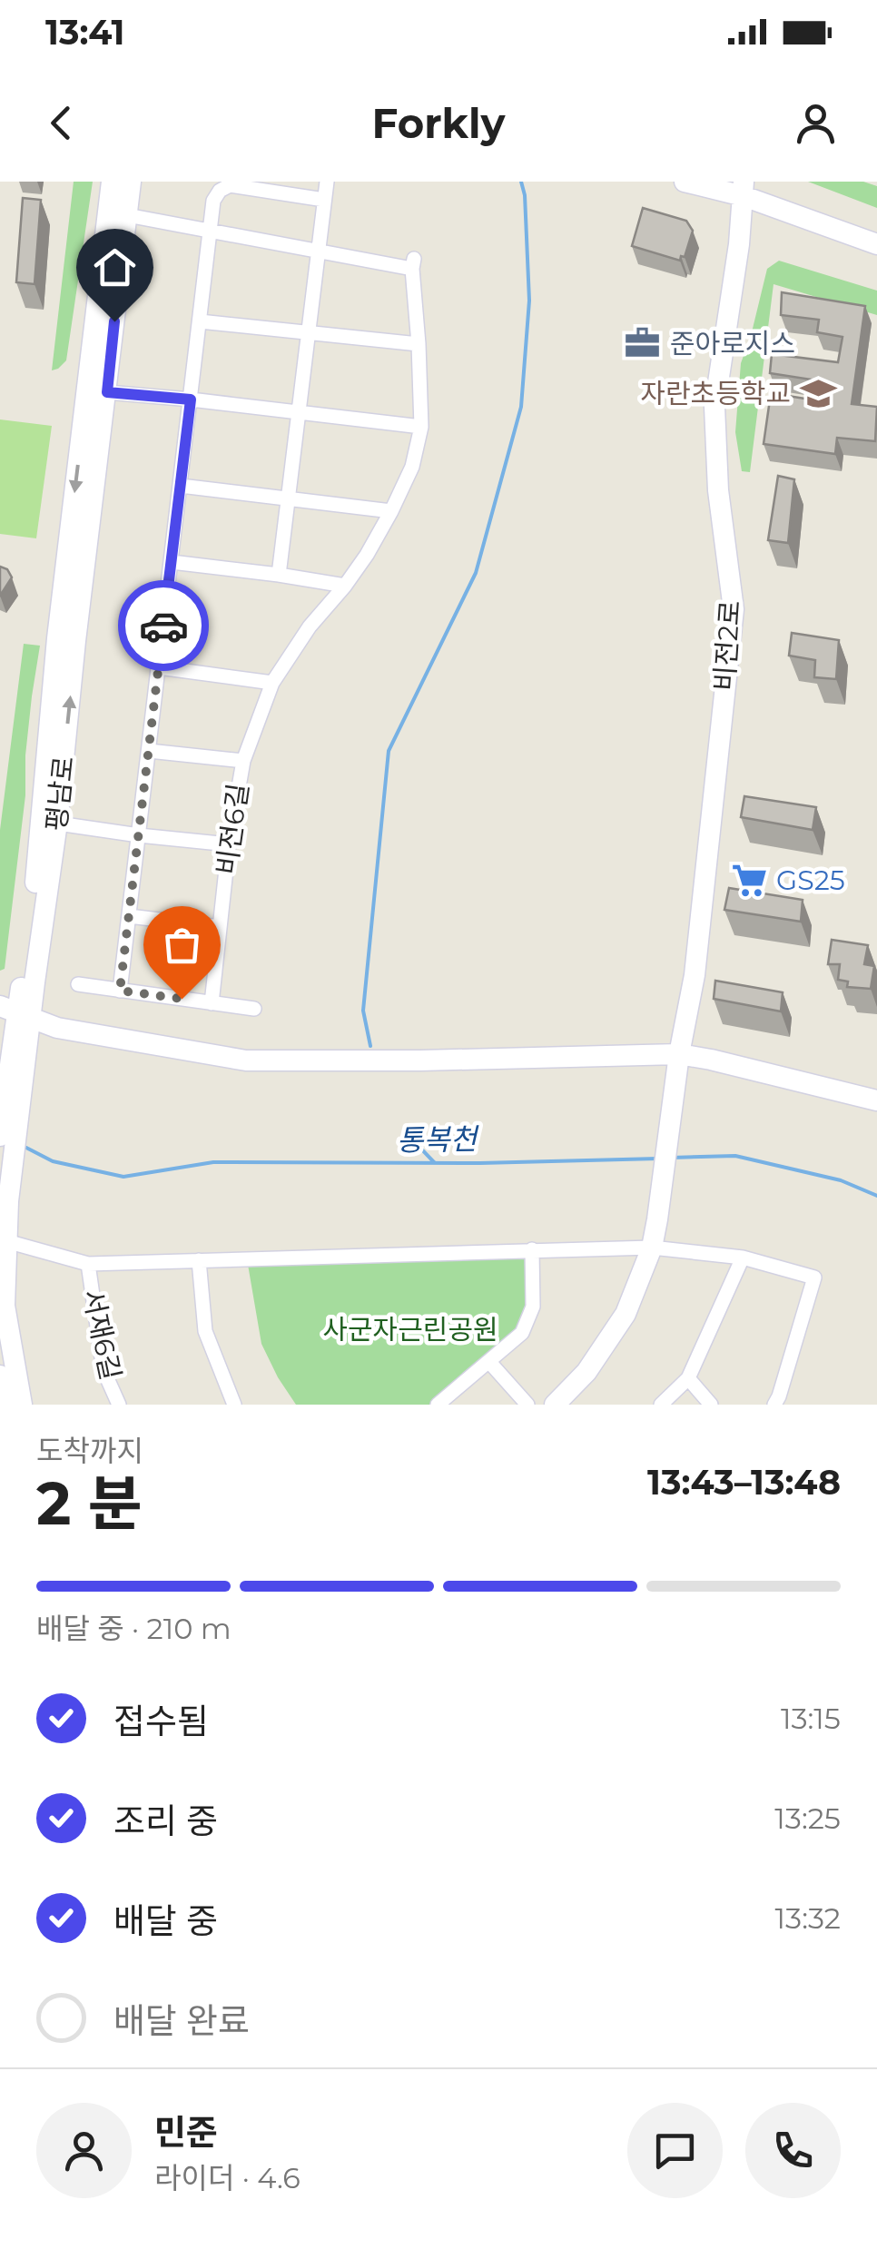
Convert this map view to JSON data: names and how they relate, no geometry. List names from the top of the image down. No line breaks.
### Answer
{"streets":{"street":["비전2로","평남로","비전6길","서재6길"]},"crossings":[["평남로","비전6길"]],"water":["통복천"],"parks":["사군자근린공원"],"places":{"office":["준아로지스"],"school or university":["자란초등학교"],"supermarket":["GS25"]},"page":{"status":"13:41","header":"Forkly","heading":["2 분","도착까지","13:43–13:48"],"panel":["민준","라이더 · 4.6"],"bar":"배달 중 · 210 m","list":[["접수됨","13:15"],["조리 중","13:25"],["배달 중","13:32"],"배달 완료"]}}
